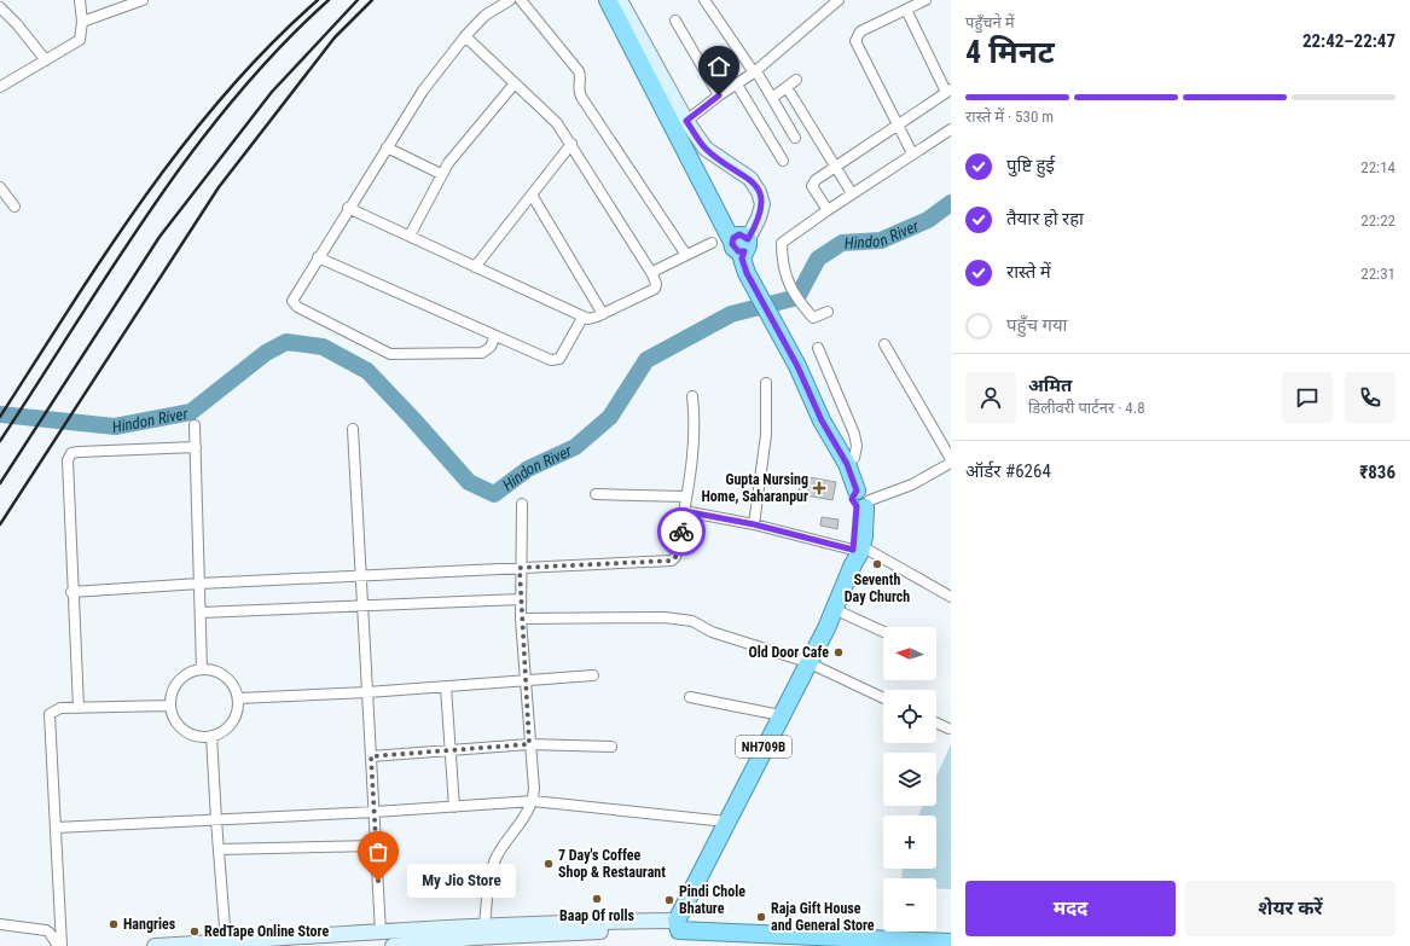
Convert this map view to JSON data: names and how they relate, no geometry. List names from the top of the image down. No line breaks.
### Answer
{"streets":{"highway":["NH709B"]},"water":["Hindon River"],"places":{"health":["Gupta Nursing Home, Saharanpur"],"other":["Seventh Day Church","Old Door Cafe","7 Day's Coffee Shop & Restaurant","My Jio Store","Baap Of rolls","Pindi Chole Bhature","Raja Gift House and General Store","Hangries","RedTape Online Store"]},"north":"left","page":{"heading":["4 मिनट","पहुँचने में","22:42–22:47"],"panel":["अमित","डिलीवरी पार्टनर · 4.8","ऑर्डर #6264","₹836"],"bar":"रास्ते में · 530 m","list":[["पुष्टि हुई","22:14"],["तैयार हो रहा","22:22"],["रास्ते में","22:31"],"पहुँच गया"],"map_buttons":["+","−"],"bubble":"My Jio Store","buttons":["मदद","शेयर करें"]}}
